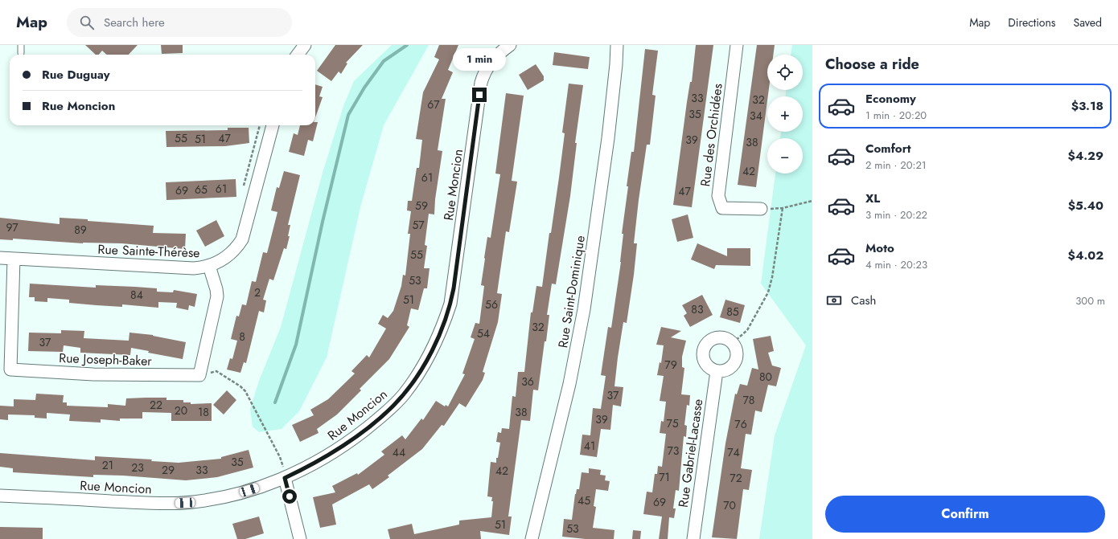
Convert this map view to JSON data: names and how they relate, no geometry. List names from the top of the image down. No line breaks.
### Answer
{"streets":{"street":["Rue des Orchidées","Rue Moncion","Rue Sainte-Thérèse","Rue Saint-Dominique","Rue Joseph-Baker","Rue Gabriel-Lacasse"]},"crossings":[["Rue Sainte-Thérèse","Rue Joseph-Baker"]],"house_numbers":["33","32","67","35","34","55","47","51","39","38","42","61","61","65","69","47","59","57","97","89","55","53","2","84","51","56","83","85","32","54","8","37","79","80","36","37","78","22","20","18","38","39","75","76","41","73","44","74","35","21","23","29","33","42","71","72","45","69","70","51","53"],"page":{"header":"Map","search":"Search here","nav":["Map","Directions","Saved"],"heading":"Choose a ride","bubble":"1 min","map_buttons":["+","−"],"banner":["Rue Duguay","Rue Moncion"],"list":[{"name":"Economy","note":"1 min · 20:20","value":"$3.18"},{"name":"Comfort","note":"2 min · 20:21","value":"$4.29"},{"name":"XL","note":"3 min · 20:22","value":"$5.40"},{"name":"Moto","note":"4 min · 20:23","value":"$4.02"}],"pay":["Cash","300 m"],"buttons":"Confirm"}}
